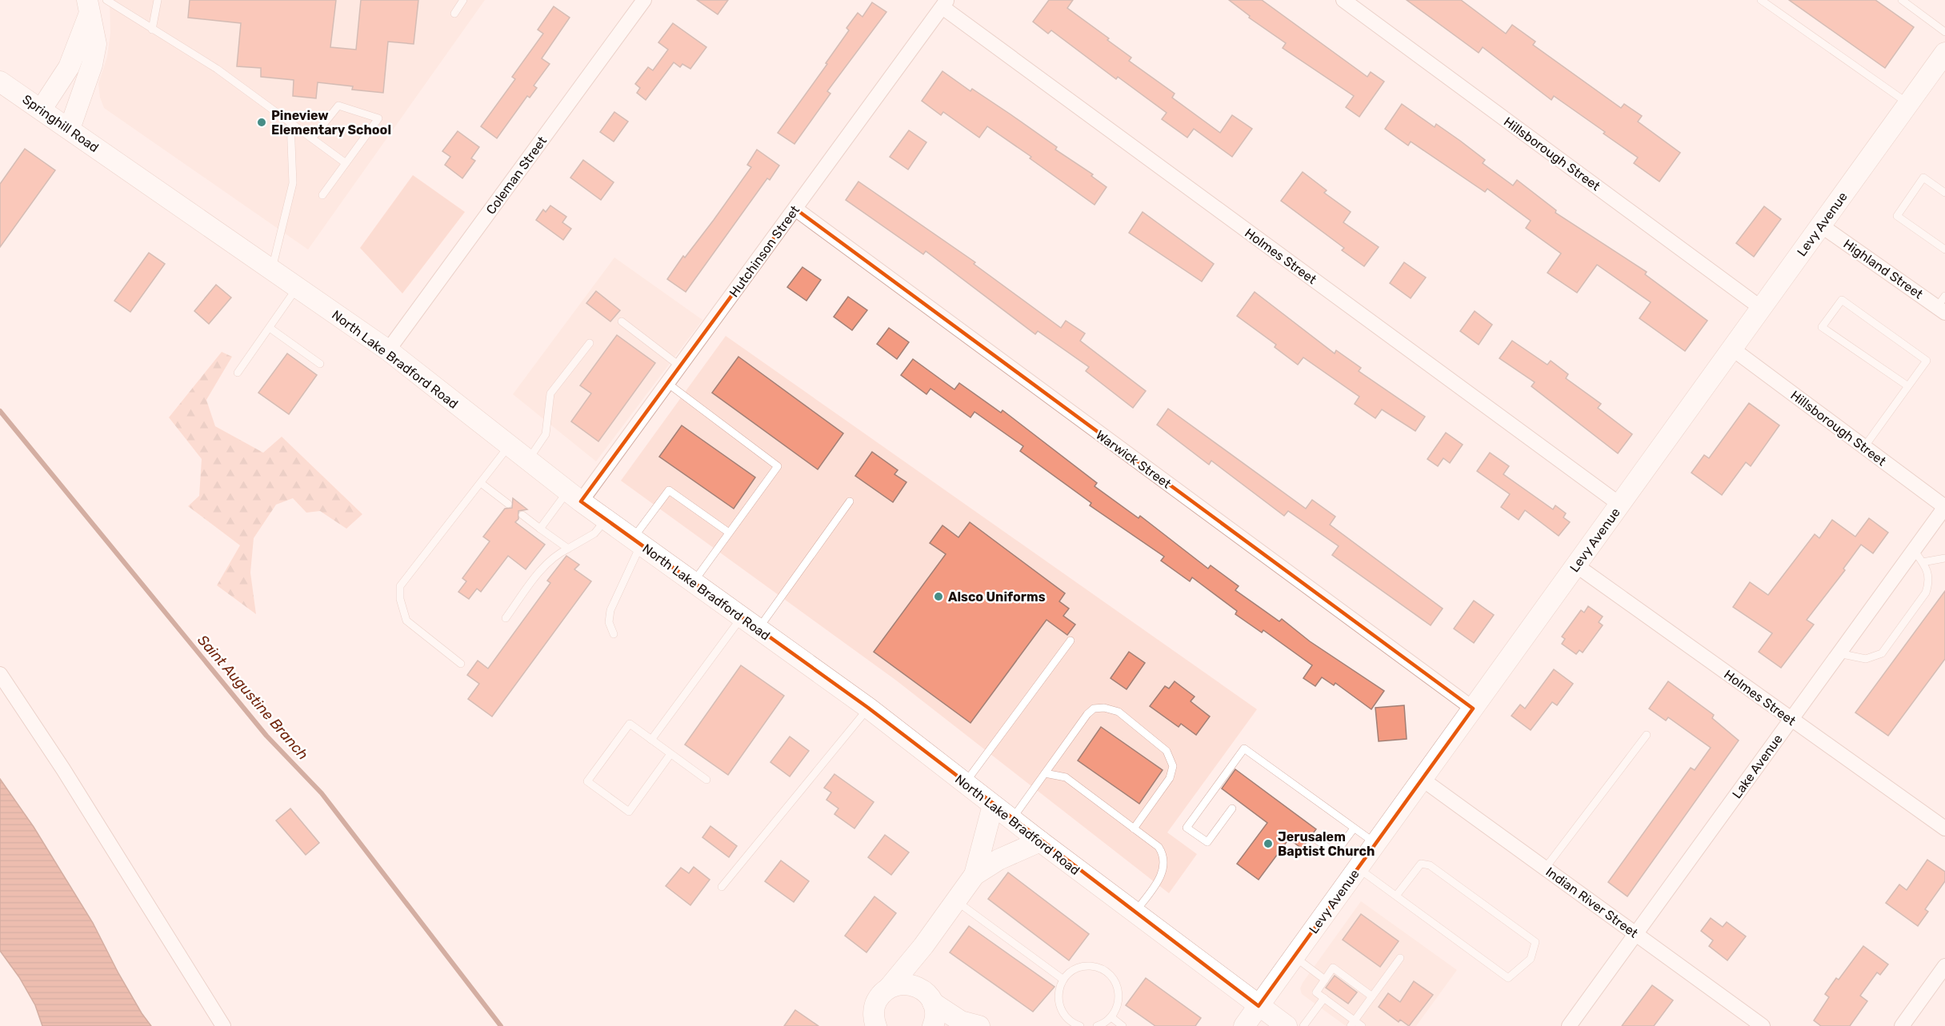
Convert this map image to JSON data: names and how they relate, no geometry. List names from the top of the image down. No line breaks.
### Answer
{"streets":{"main road":["Springhill Road","Levy Avenue","North Lake Bradford Road"],"street":["Hillsborough Street","Coleman Street","Hutchinson Street","Holmes Street","Highland Street","Warwick Street","Lake Avenue","Indian River Street"]},"crossings":[["Springhill Road","North Lake Bradford Road"],["Hillsborough Street","Levy Avenue"],["Hillsborough Street","Lake Avenue"],["Coleman Street","North Lake Bradford Road"],["Levy Avenue","Holmes Street"],["Levy Avenue","Highland Street"],["Levy Avenue","North Lake Bradford Road"],["Levy Avenue","Warwick Street"],["Levy Avenue","Indian River Street"],["Hutchinson Street","Holmes Street"],["Hutchinson Street","North Lake Bradford Road"],["Hutchinson Street","Warwick Street"],["Holmes Street","Lake Avenue"],["Lake Avenue","Indian River Street"]],"water":["Saint Augustine Branch"],"places":["Pineview Elementary School","Alsco Uniforms","Jerusalem Baptist Church"]}
